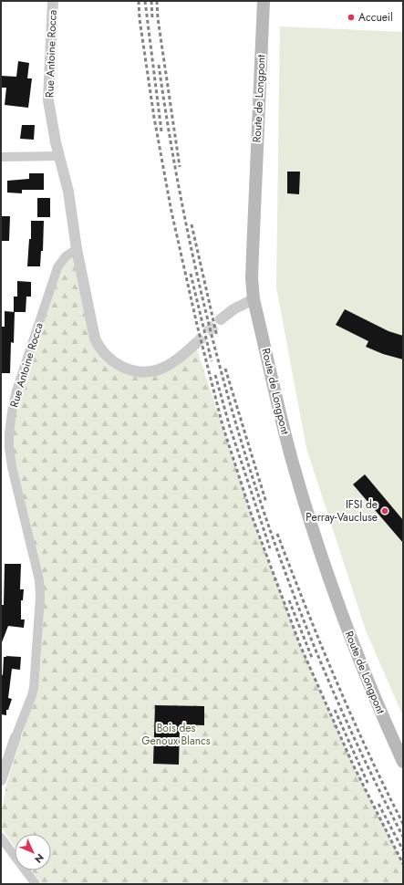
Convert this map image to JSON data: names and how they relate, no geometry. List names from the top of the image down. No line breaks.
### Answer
{"streets":{"main road":["Route de Longpont"],"street":["Rue Antoine Rocca"]},"parks":["Bois des Genoux Blancs"],"places":["Accueil","IFSI de Perray-Vaucluse"],"north":"bottom right"}
